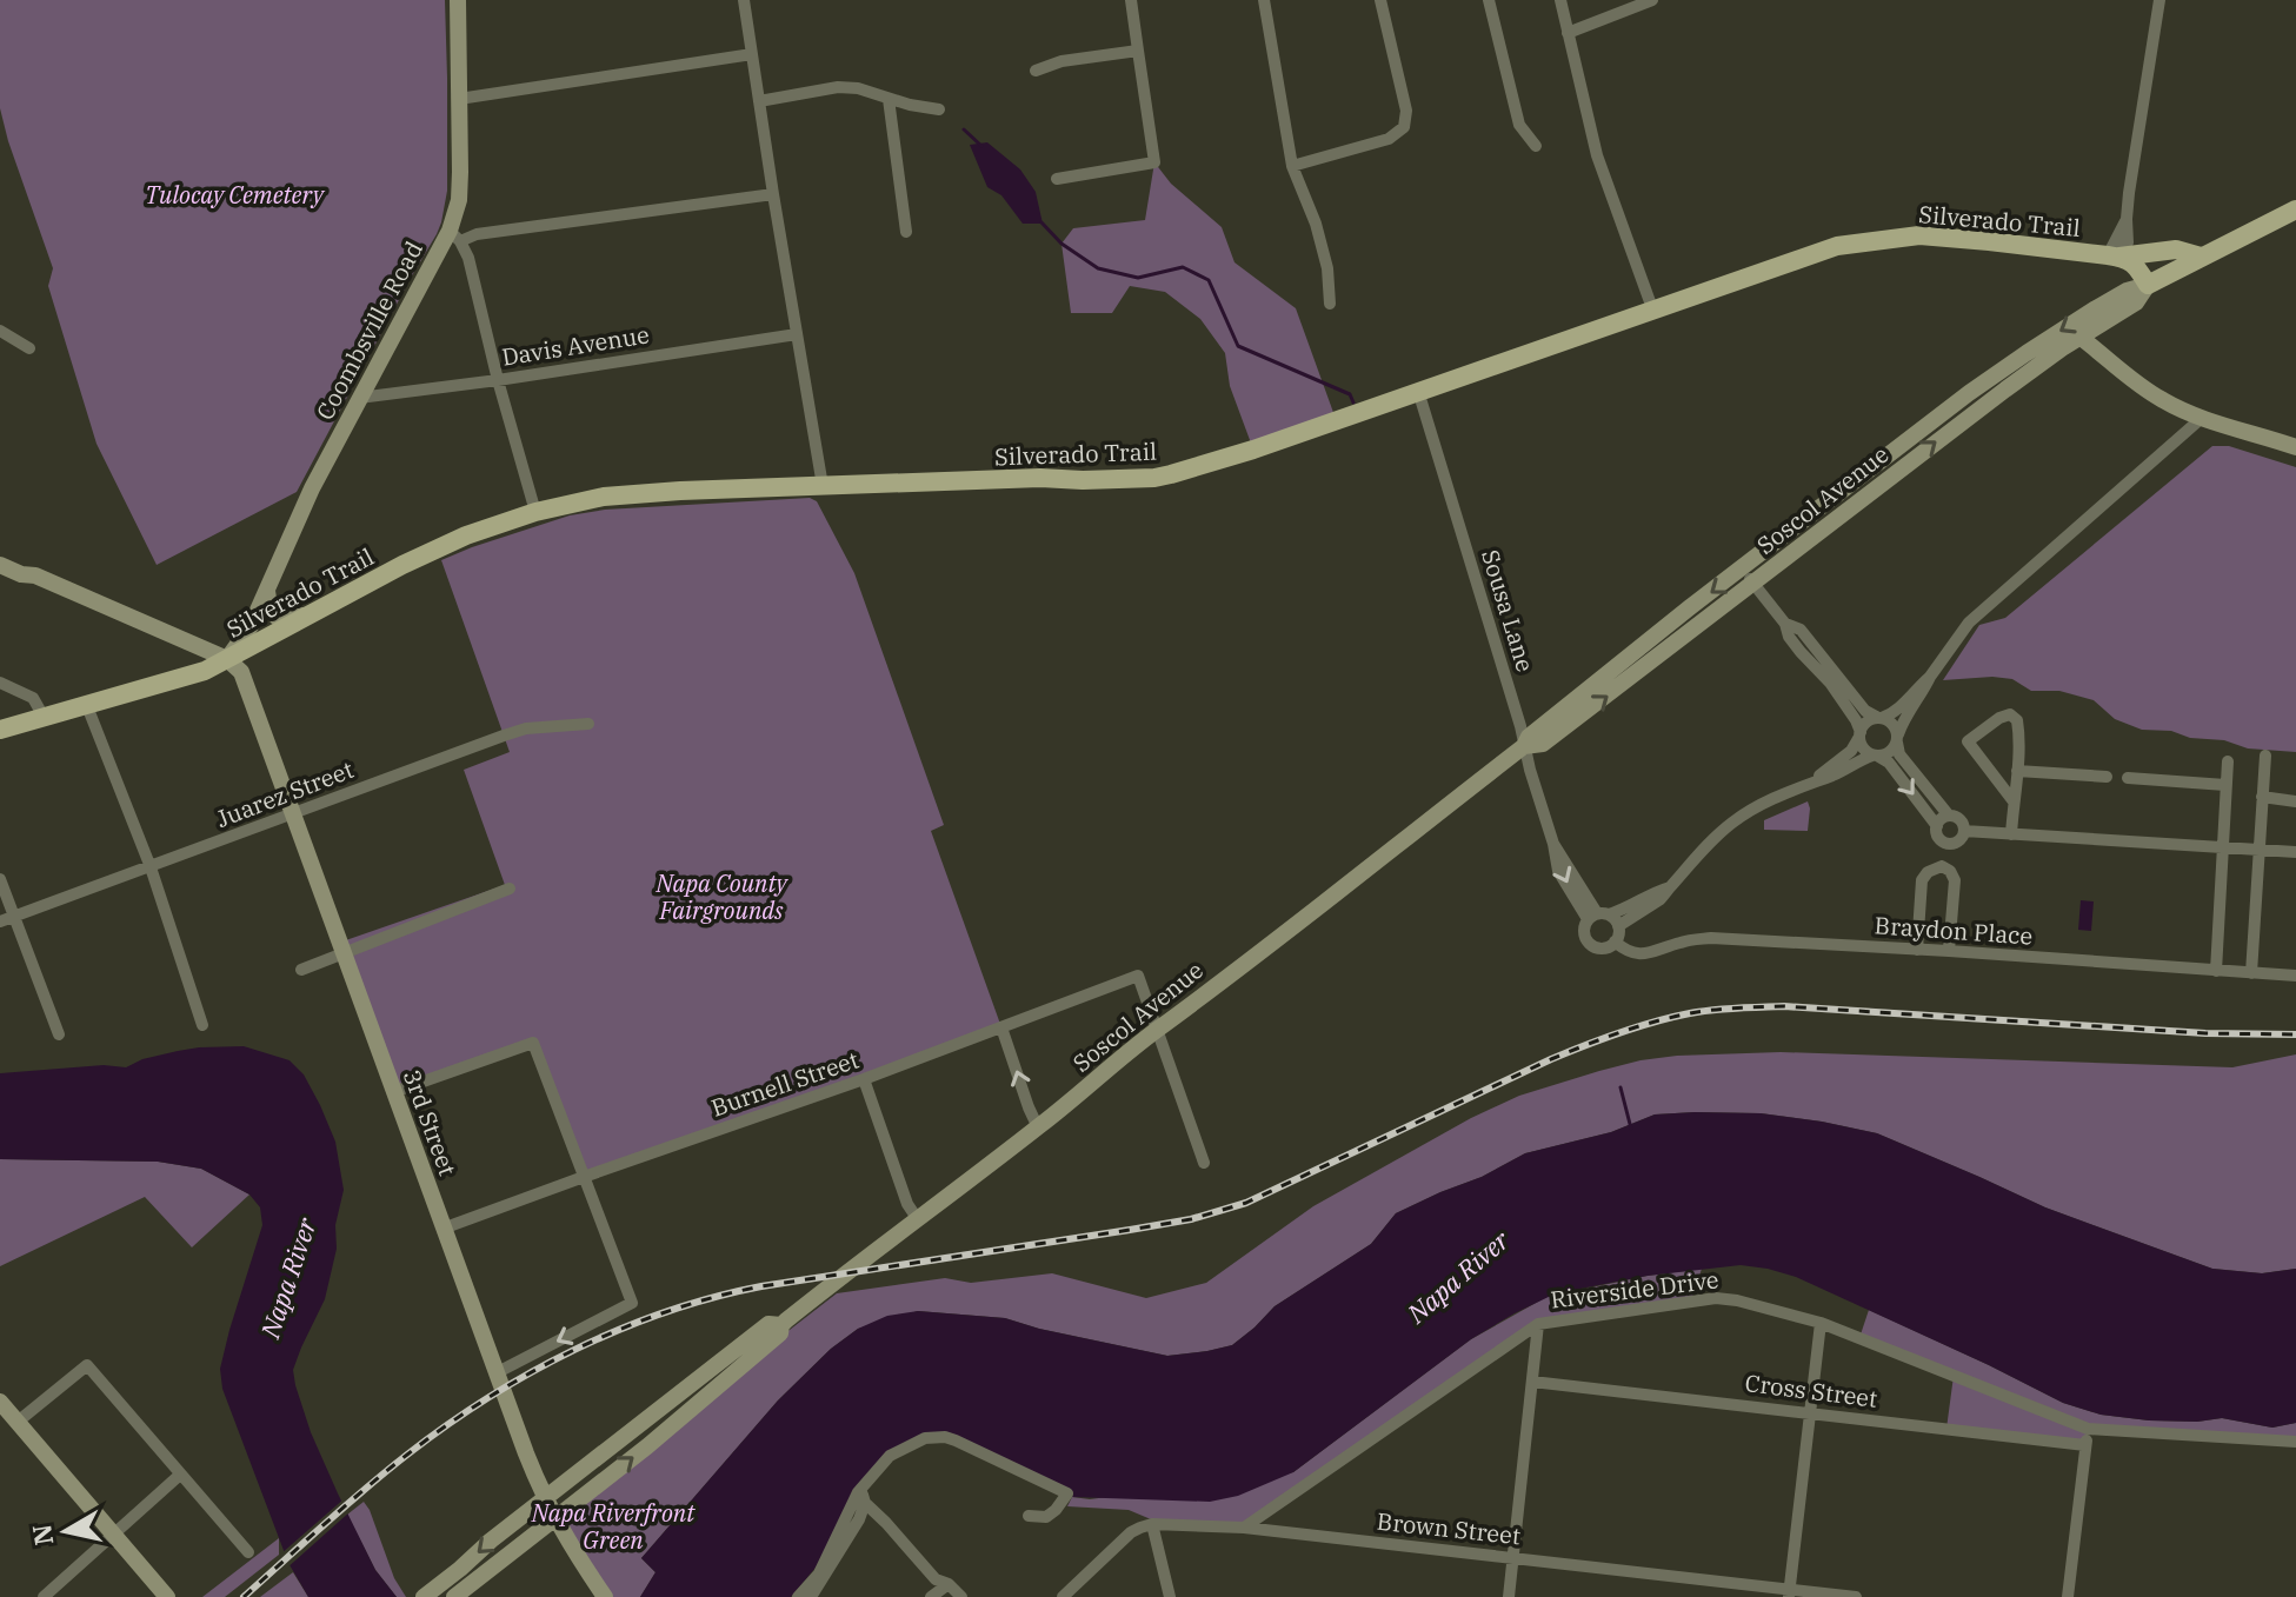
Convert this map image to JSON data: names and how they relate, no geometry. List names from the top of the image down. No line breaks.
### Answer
{"streets":{"main road":["Silverado Trail","Coombsville Road","Soscol Avenue","3rd Street"],"street":["Davis Avenue","Sousa Lane","Juarez Street","Braydon Place","Burnell Street","Riverside Drive","Cross Street","Brown Street"]},"crossings":[["Silverado Trail","Coombsville Road"],["Silverado Trail","Soscol Avenue"],["Silverado Trail","Sousa Lane"],["Silverado Trail","3rd Street"],["Coombsville Road","Davis Avenue"],["Coombsville Road","3rd Street"],["Soscol Avenue","Sousa Lane"],["Soscol Avenue","Burnell Street"],["Soscol Avenue","3rd Street"],["Sousa Lane","Braydon Place"],["Juarez Street","3rd Street"],["Burnell Street","3rd Street"],["Riverside Drive","Brown Street"]],"water":["Napa River"],"parks":["Tulocay Cemetery","Napa County Fairgrounds","Napa Riverfront Green"],"north":"left"}
